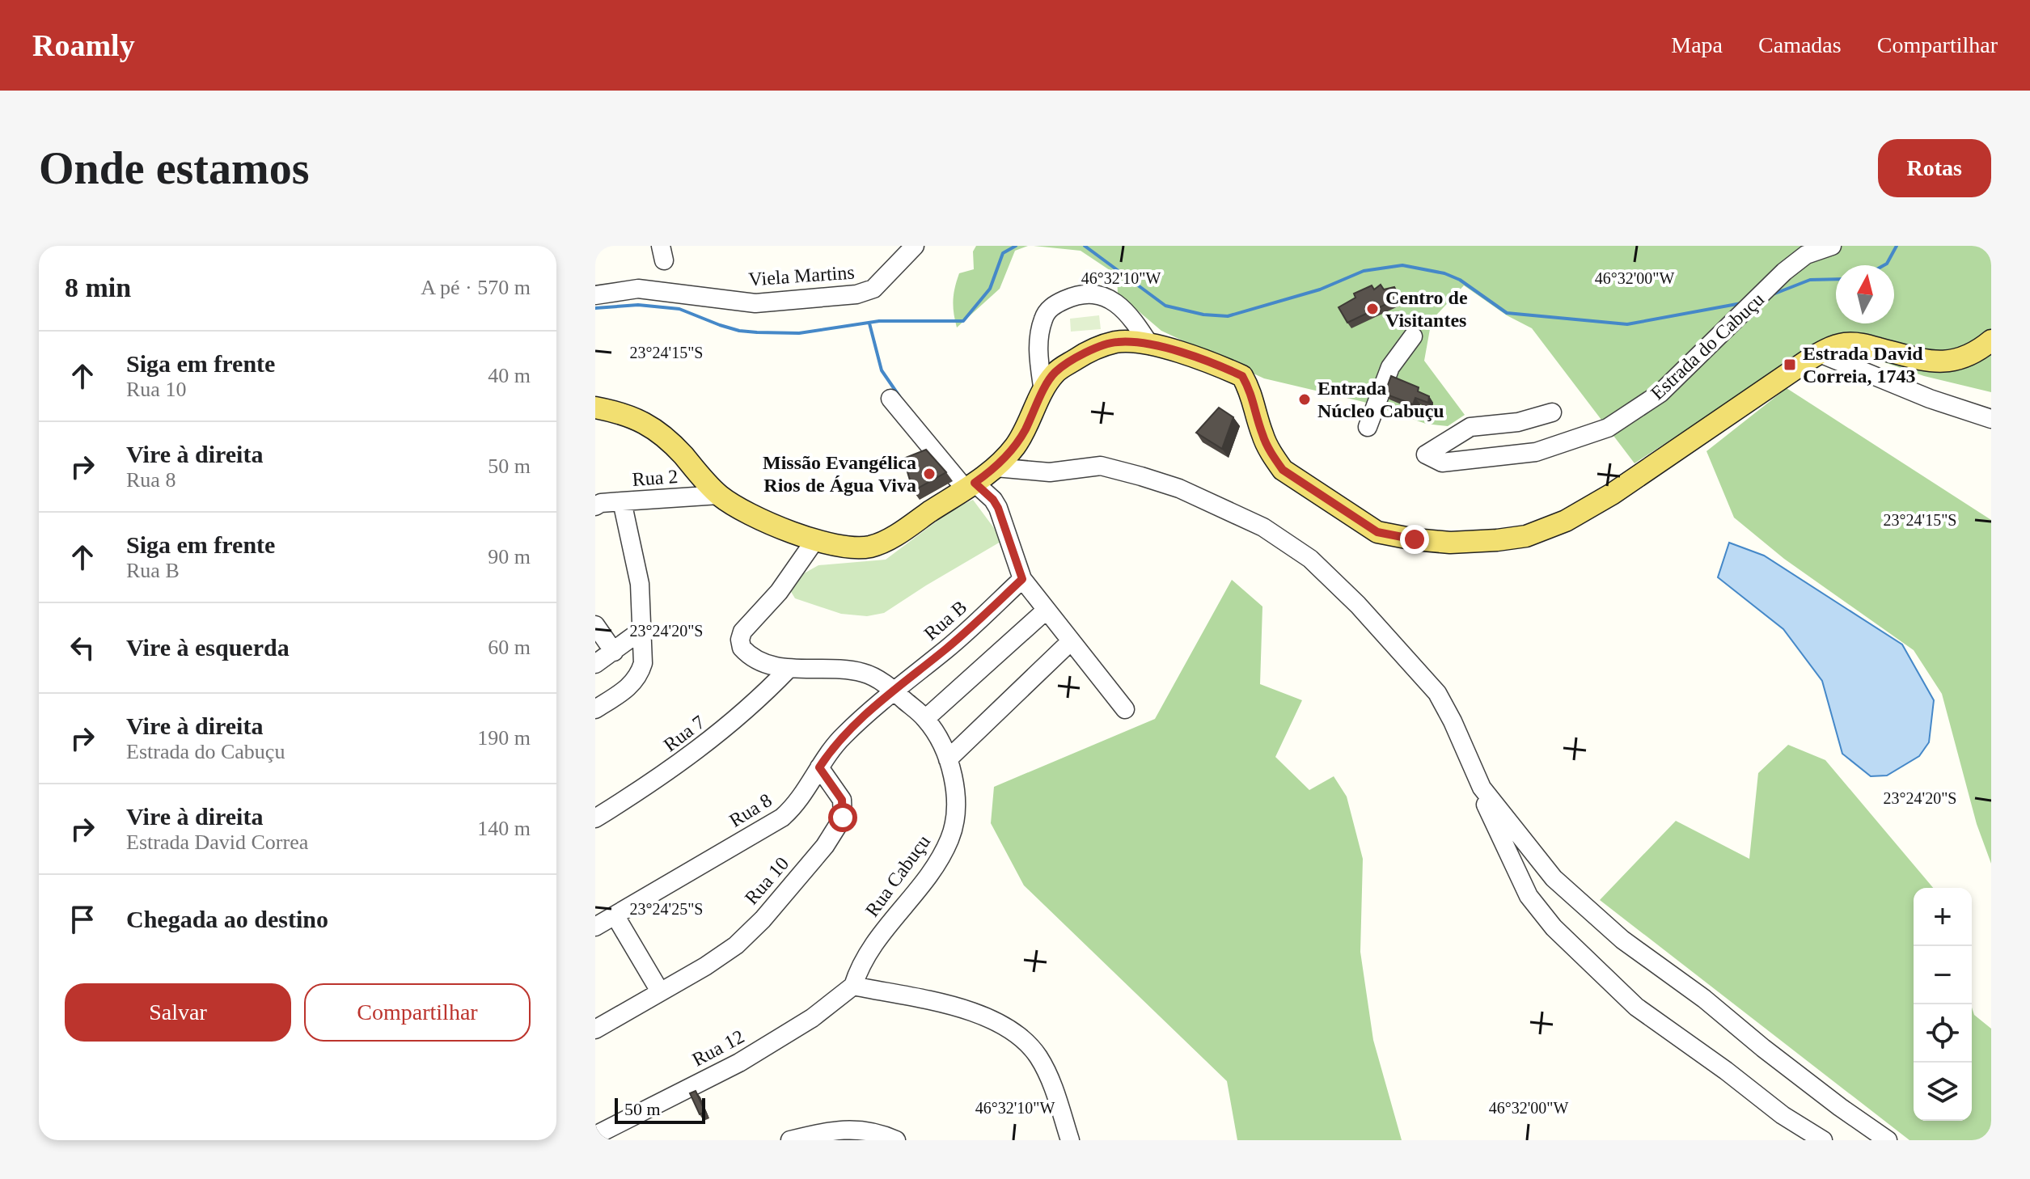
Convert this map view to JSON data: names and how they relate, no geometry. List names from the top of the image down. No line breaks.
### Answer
{"streets":{"street":["Viela Martins","Estrada do Cabuçu","Rua 2","Rua B","Rua 7","Rua 8","Rua Cabuçu","Rua 10","Rua 12"]},"crossings":[["Rua B","Rua 8"],["Rua B","Rua Cabuçu"],["Rua 7","Rua Cabuçu"],["Rua 8","Rua Cabuçu"],["Rua 8","Rua 10"],["Rua Cabuçu","Rua 12"]],"places":{"other":["Centro de Visitantes","Entrada Núcleo Cabuçu","Missão Evangélica Rios de Água Viva"],"transit":["Estrada David Correia, 1743"]},"scale_bar":"50 m","north":"top","page":{"header":"Roamly","nav":["Mapa","Camadas","Compartilhar"],"buttons":["Rotas",["Salvar","Compartilhar"]],"title":"Onde estamos","heading":["8 min","A pé · 570 m"],"list":[["Siga em frente","Rua 10","40 m"],["Vire à direita","Rua 8","50 m"],["Siga em frente","Rua B","90 m"],["Vire à esquerda","60 m"],["Vire à direita","Estrada do Cabuçu","190 m"],["Vire à direita","Estrada David Correa","140 m"],"Chegada ao destino"],"map_buttons":["+","−"],"scale":"50 m"},"coordinates":["46°32'10\"W","46°32'00\"W","23°24'15\"S","23°24'20\"S","23°24'25\"S"]}
